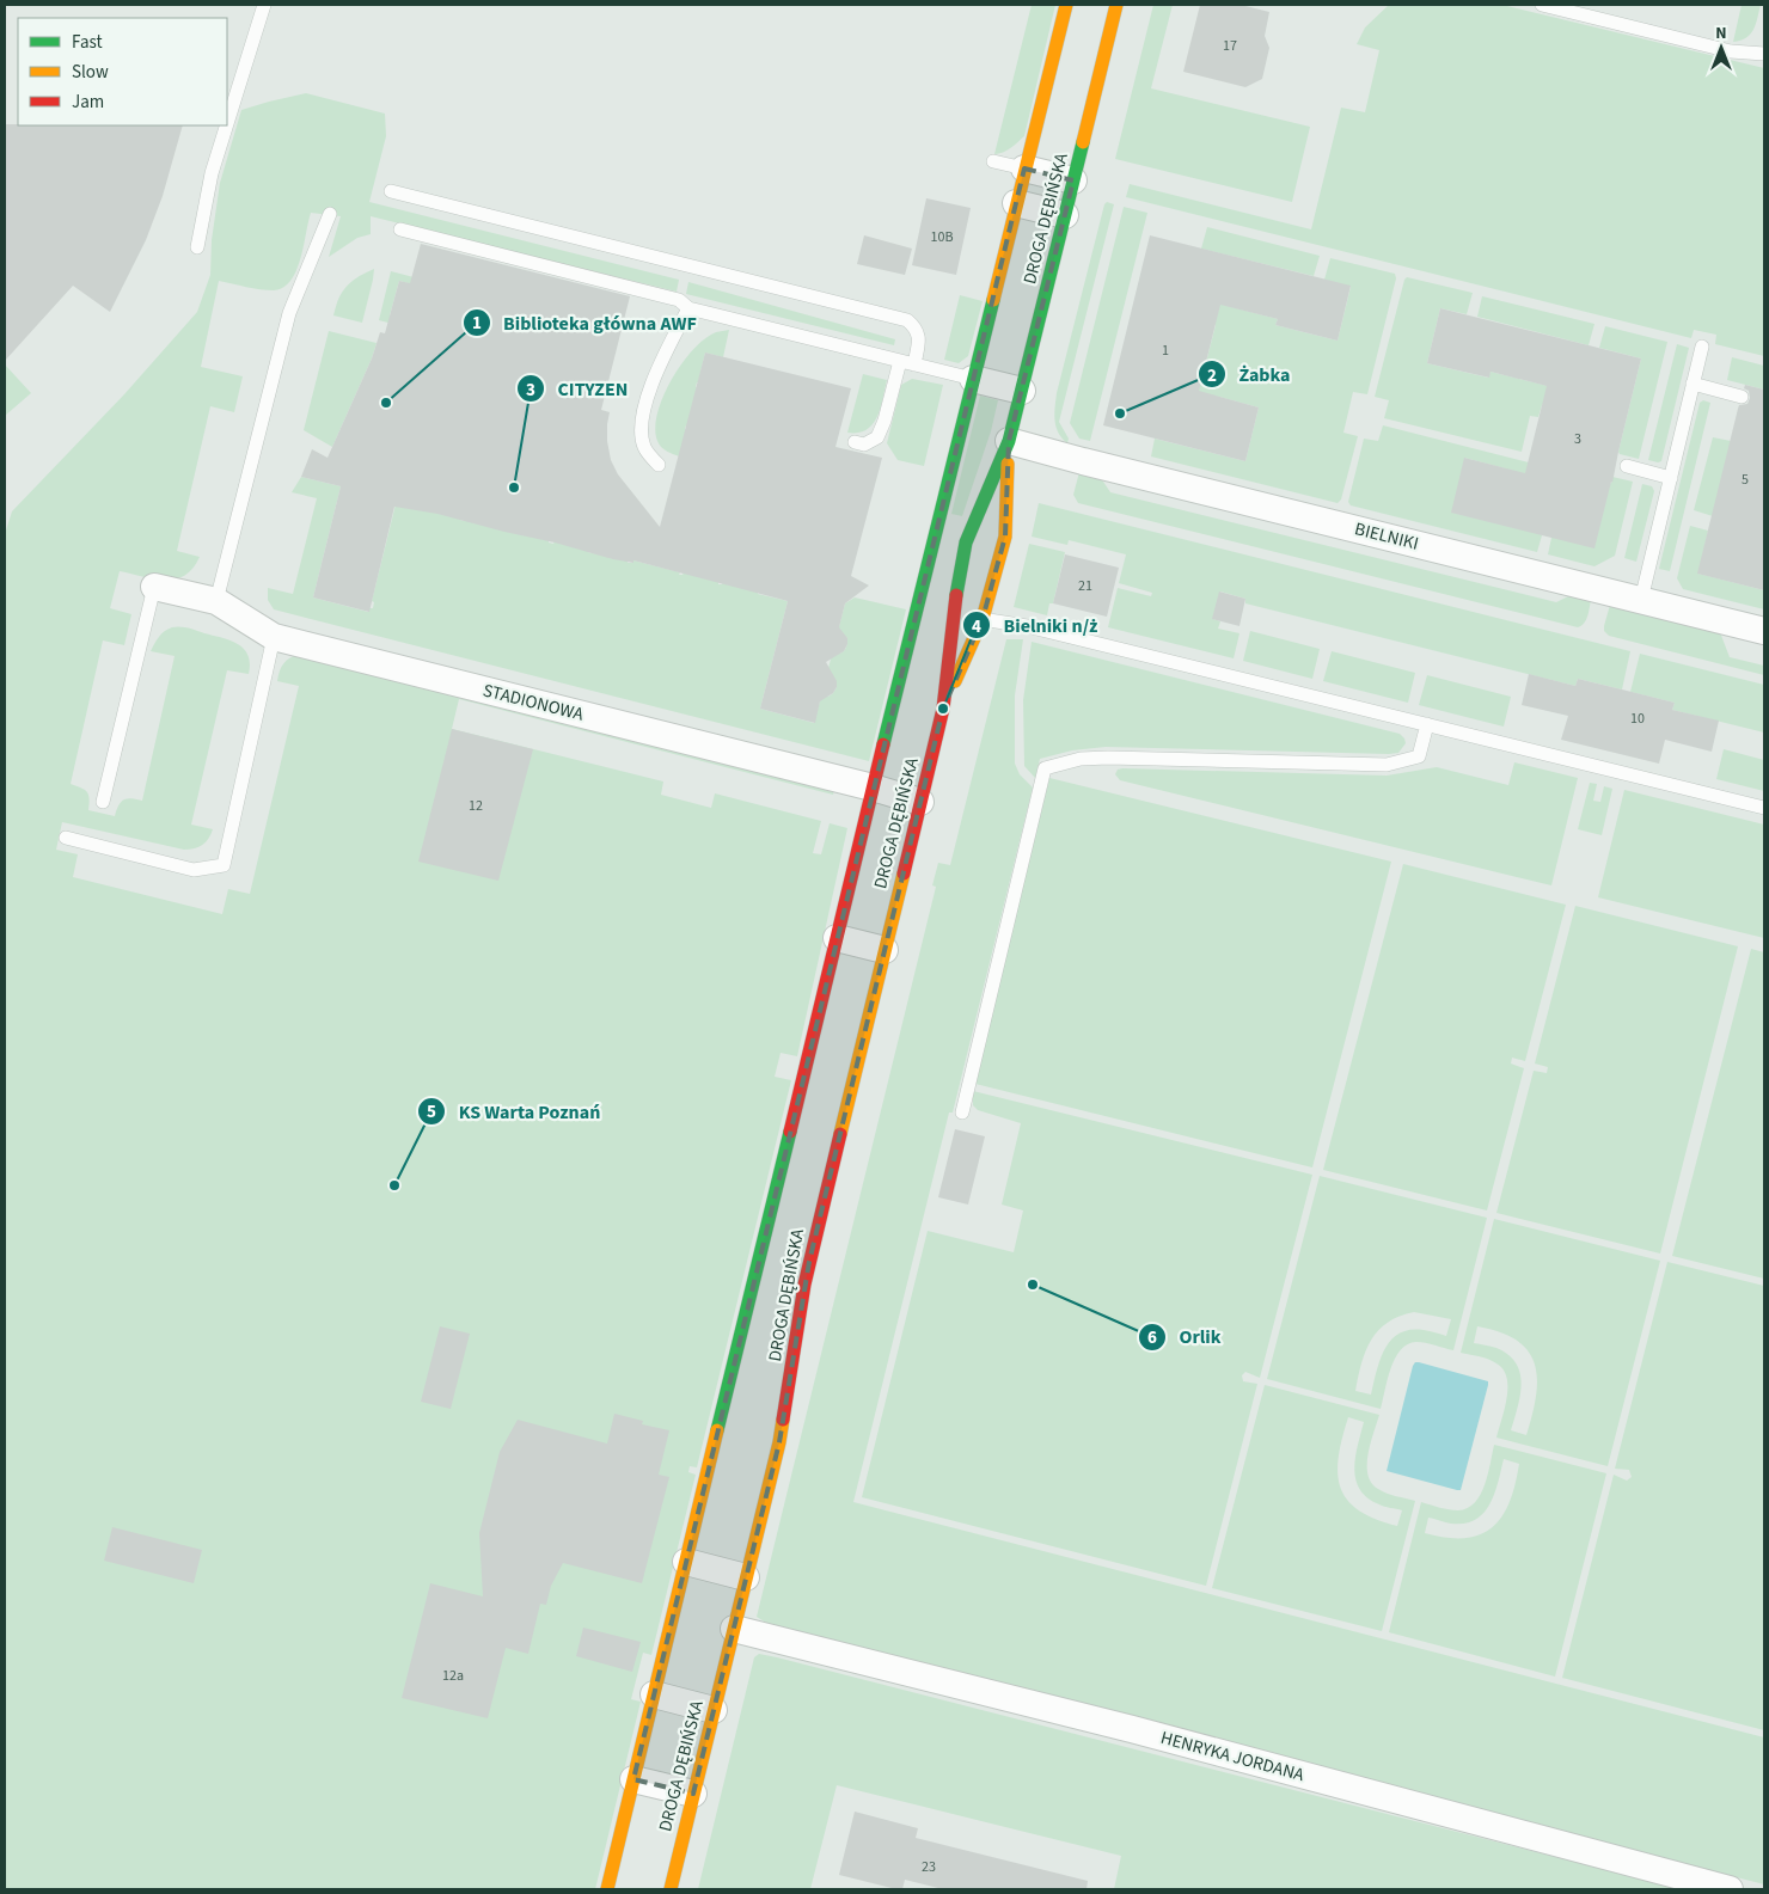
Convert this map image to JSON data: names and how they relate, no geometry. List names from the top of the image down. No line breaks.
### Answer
{"streets":{"street":["DROGA DĘBIŃSKA","BIELNIKI","STADIONOWA","HENRYKA JORDANA"]},"crossings":[["DROGA DĘBIŃSKA","BIELNIKI"],["DROGA DĘBIŃSKA","STADIONOWA"],["DROGA DĘBIŃSKA","HENRYKA JORDANA"]],"places":["Biblioteka główna AWF","Żabka","CITYZEN","Bielniki n/ż","KS Warta Poznań","Orlik"],"house_numbers":["17","10B","1","3","5","21","10","12","12a","23"],"legend":["Fast","Slow","Jam"],"north":"top"}
